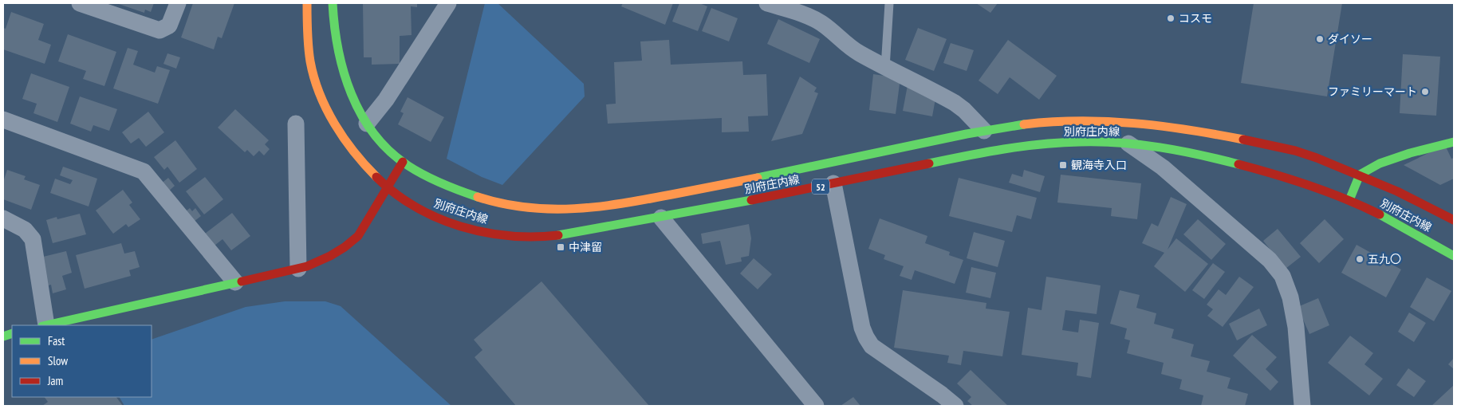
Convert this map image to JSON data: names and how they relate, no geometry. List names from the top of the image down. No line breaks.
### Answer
{"streets":{"main road":["別府庄内線","52"]},"places":{"other":["コスモ","ダイソー","ファミリーマート","五九〇"],"transit":["観海寺入口","中津留"]},"legend":["Fast","Slow","Jam"]}
